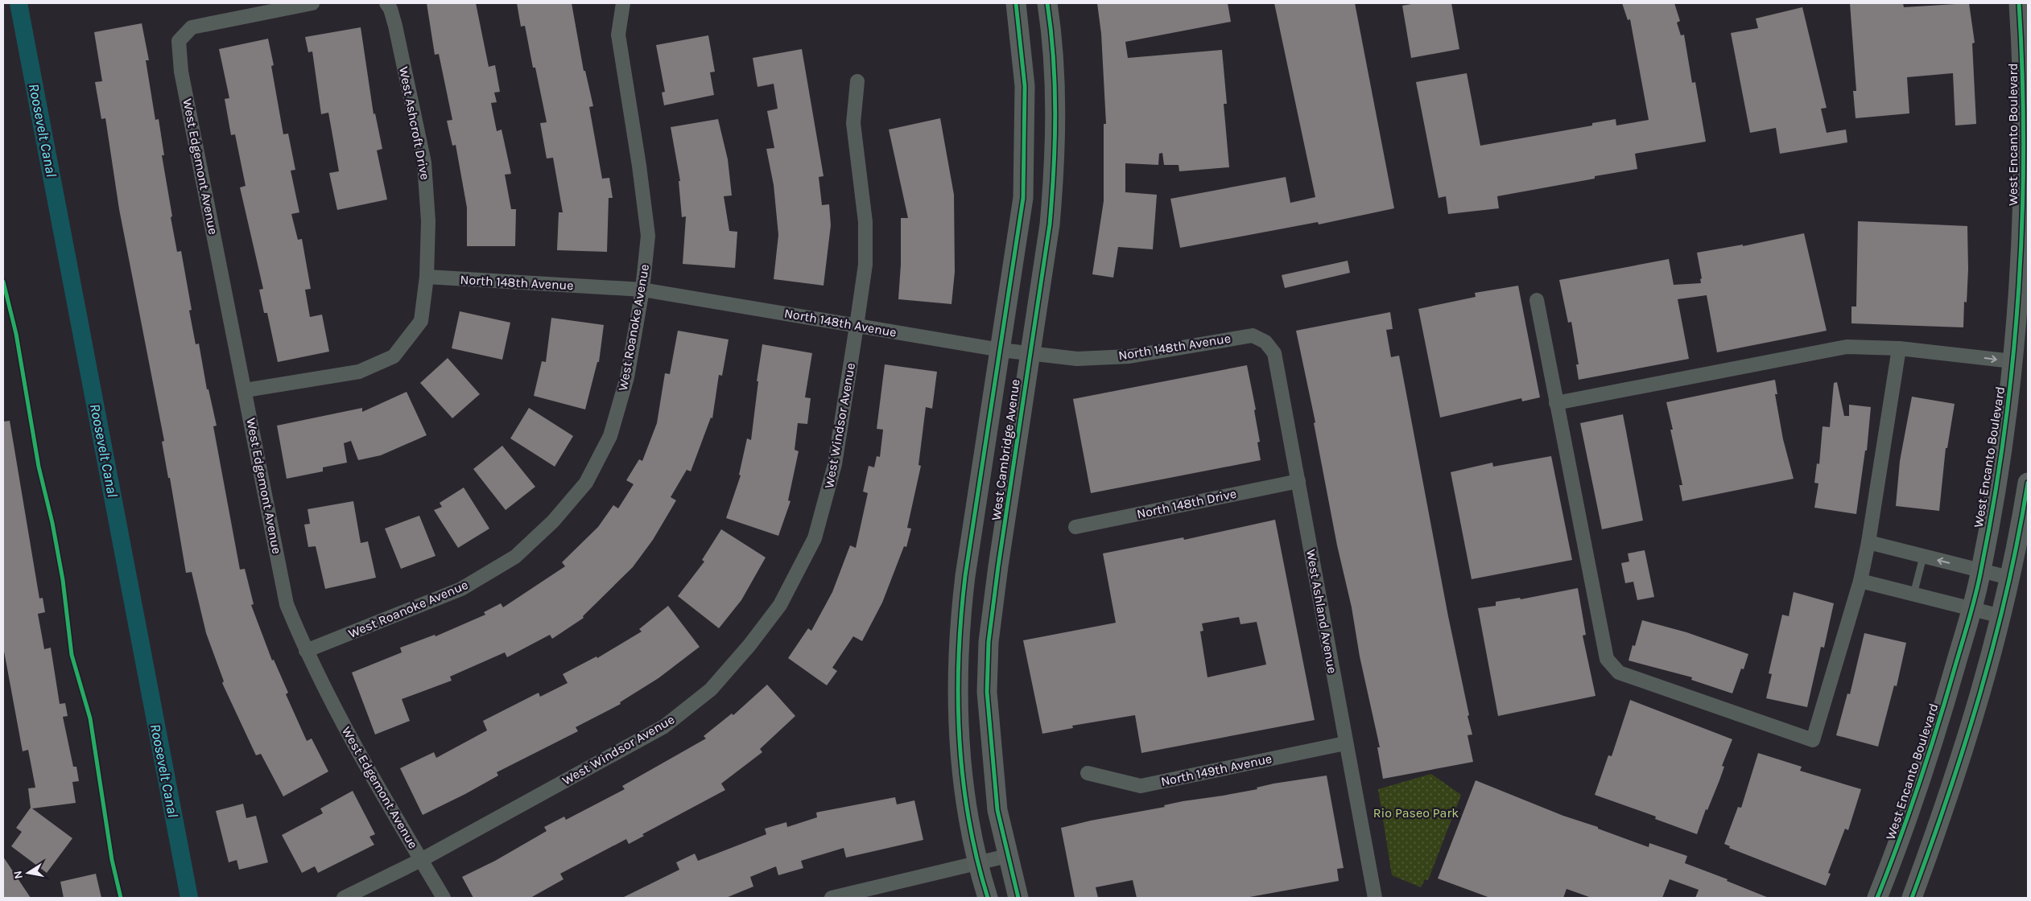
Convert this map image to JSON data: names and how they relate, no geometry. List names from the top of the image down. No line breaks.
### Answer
{"streets":{"street":["West Ashcroft Drive","West Encanto Boulevard","West Edgemont Avenue","North 148th Avenue","West Roanoke Avenue","West Windsor Avenue","West Cambridge Avenue","North 148th Drive","West Ashland Avenue","North 149th Avenue"]},"crossings":[["West Ashcroft Drive","West Edgemont Avenue"],["West Ashcroft Drive","North 148th Avenue"],["West Edgemont Avenue","West Roanoke Avenue"],["West Edgemont Avenue","West Windsor Avenue"],["North 148th Avenue","West Roanoke Avenue"],["North 148th Avenue","West Windsor Avenue"],["North 148th Avenue","West Cambridge Avenue"],["North 148th Avenue","West Ashland Avenue"],["North 148th Drive","West Ashland Avenue"],["West Ashland Avenue","North 149th Avenue"]],"water":["Roosevelt Canal"],"parks":["Rio Paseo Park"],"north":"left"}
